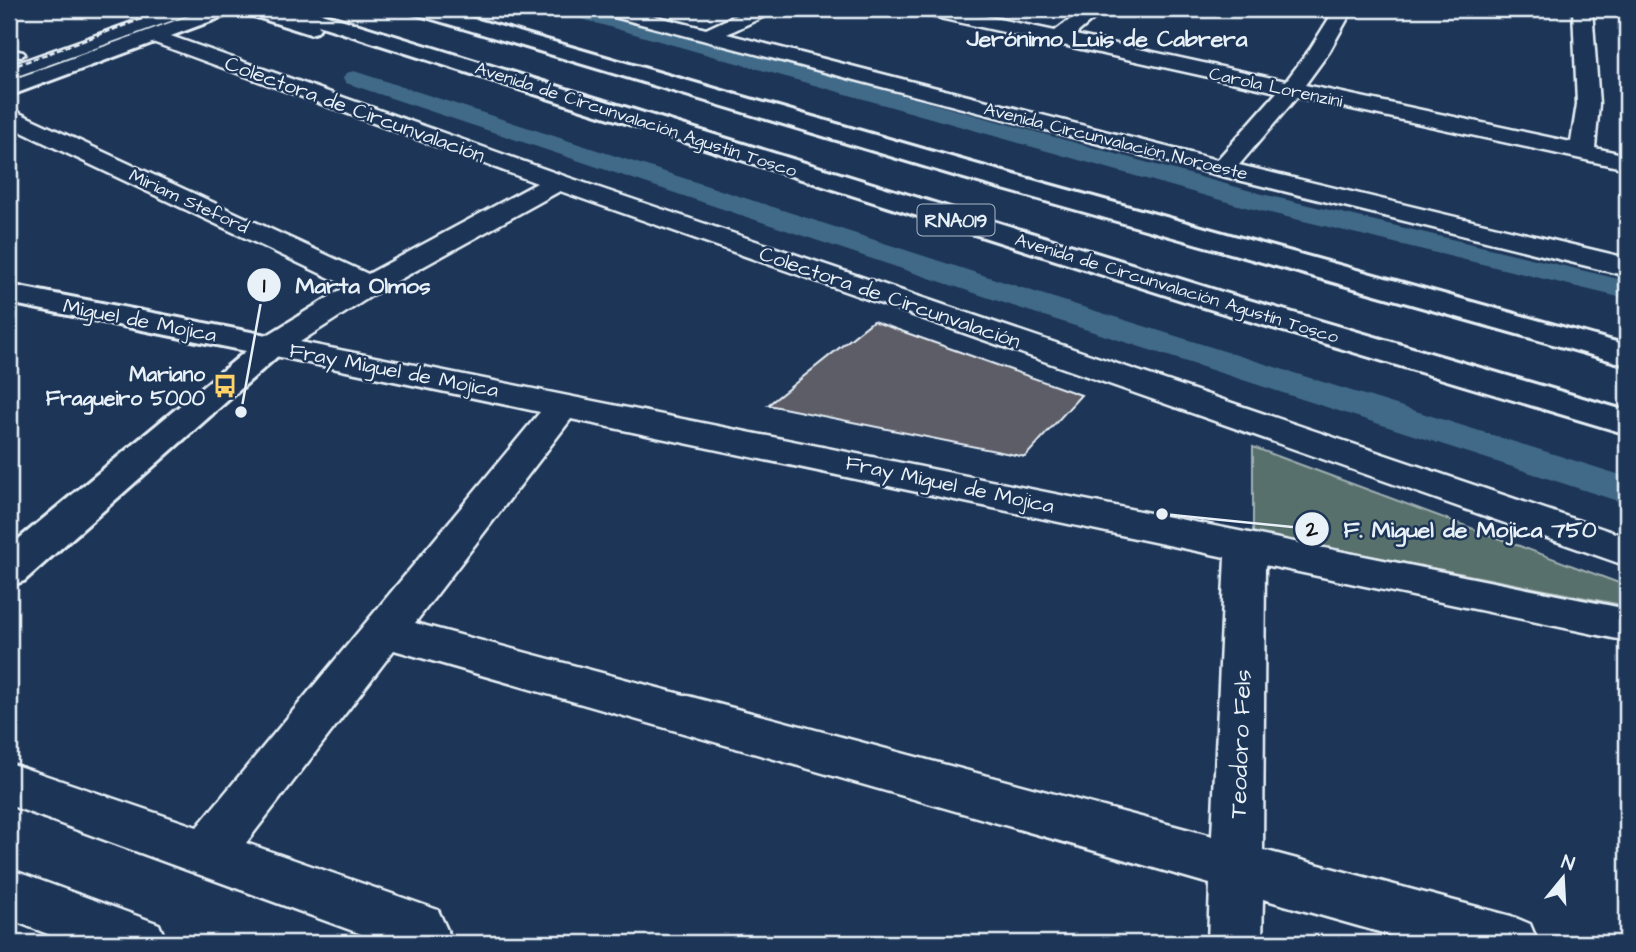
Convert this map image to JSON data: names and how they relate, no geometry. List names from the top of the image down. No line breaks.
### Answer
{"streets":{"main road":["Avenida de Circunvalación Agustín Tosco","RNA019","Miguel de Mojica"],"street":["Carola Lorenzini","Colectora de Circunvalación","Avenida Circunvalación Noroeste","Miriam Steford","Fray Miguel de Mojica","Teodoro Fels"]},"crossings":[["Miguel de Mojica","Fray Miguel de Mojica"],["Fray Miguel de Mojica","Teodoro Fels"]],"districts":["Jerónimo Luis de Cabrera"],"places":{"bus stop":["Mariano Fragueiro 5000"],"other":["Marta Olmos","F. Miguel de Mojica 750"]},"north":"top"}
